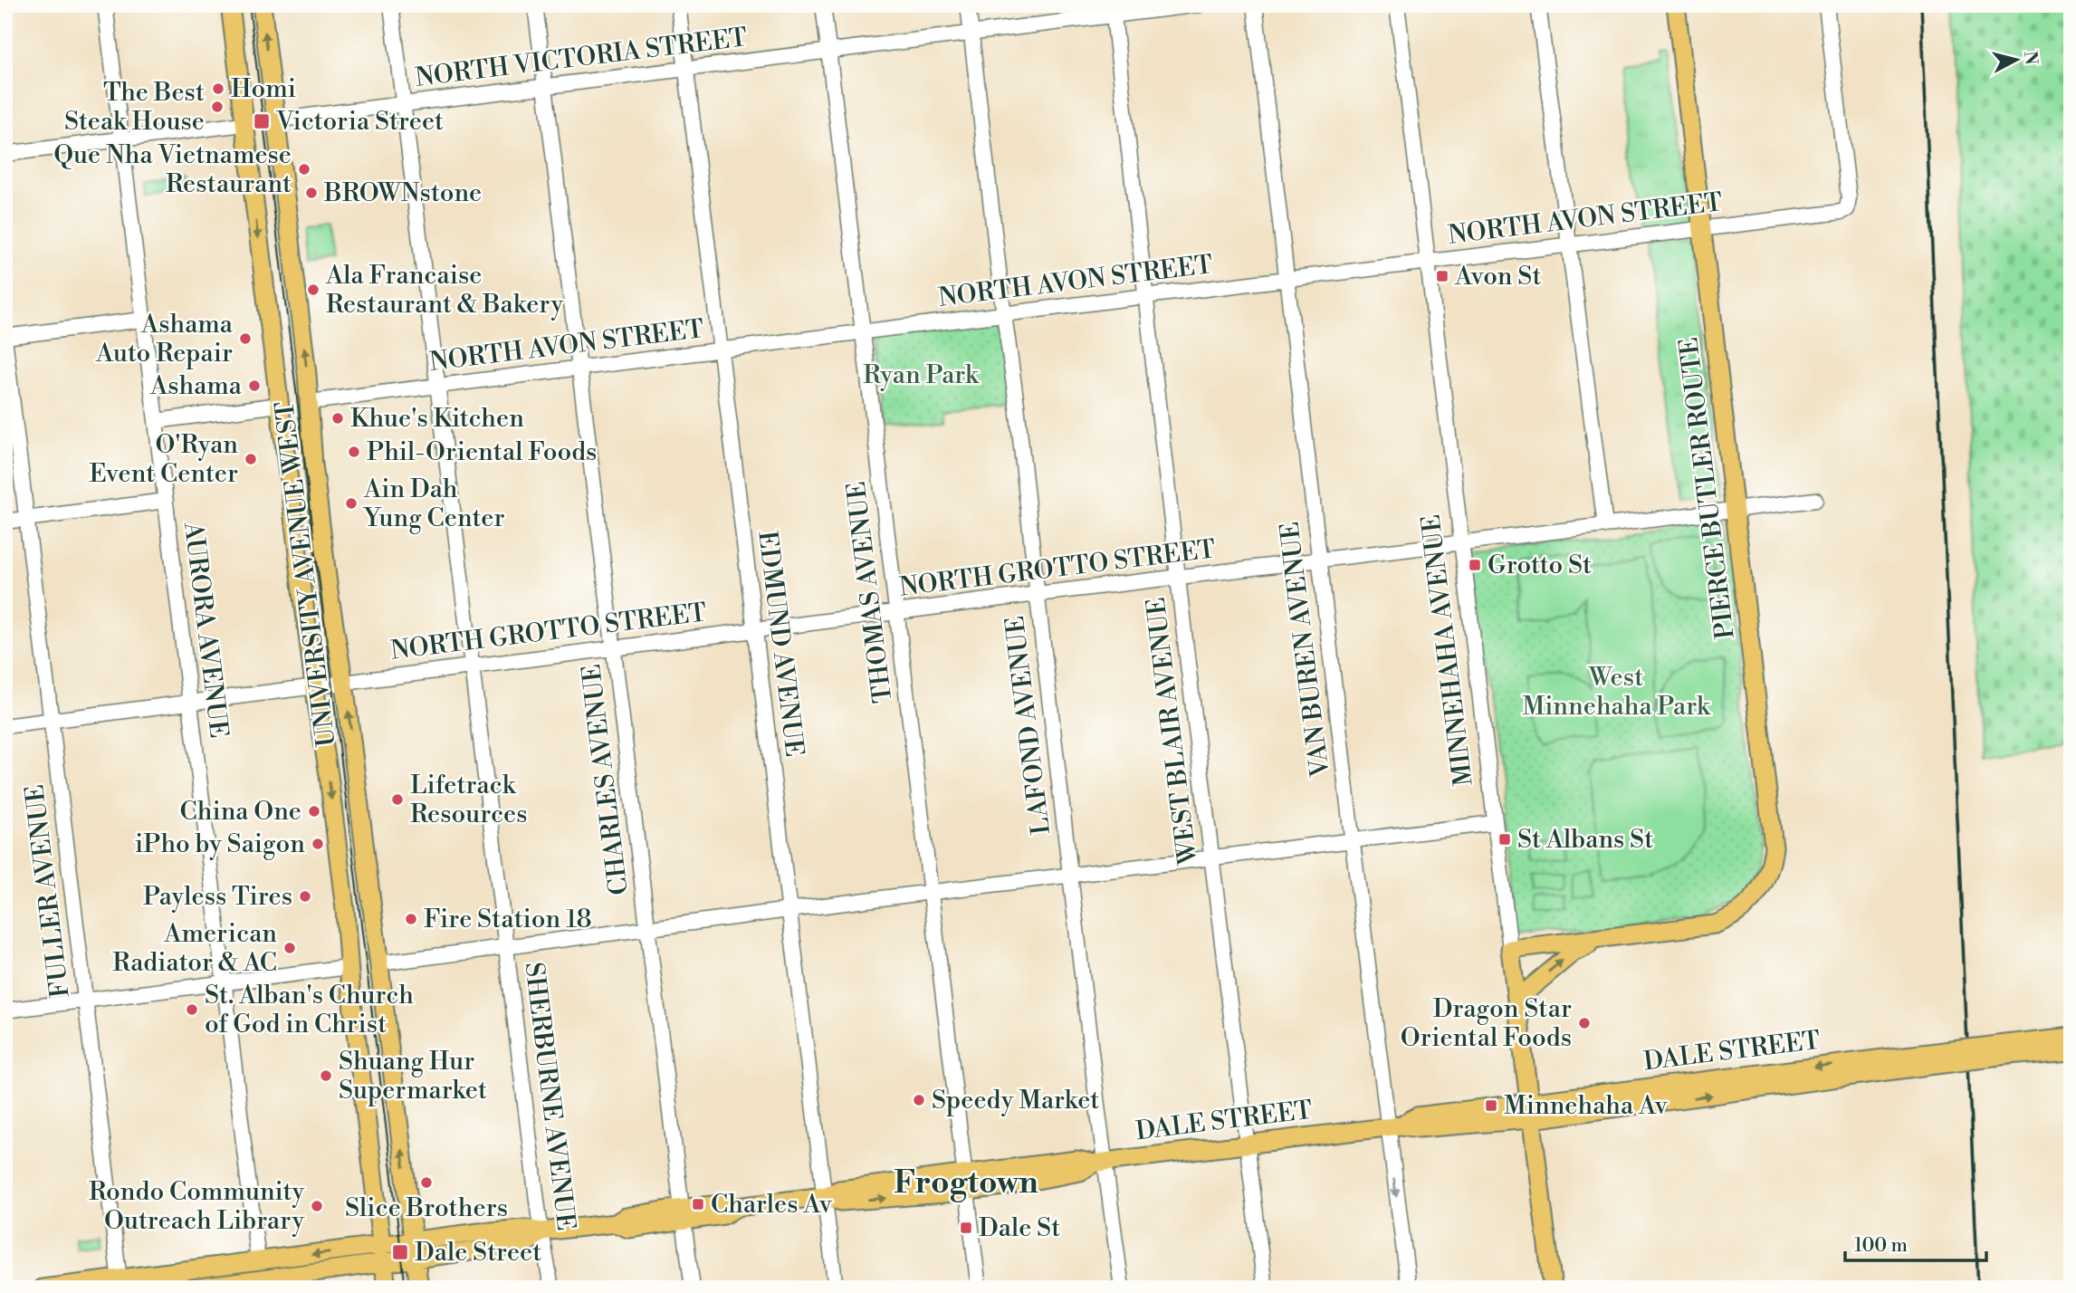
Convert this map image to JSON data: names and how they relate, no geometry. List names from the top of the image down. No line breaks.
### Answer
{"streets":{"main road":["PIERCE BUTLER ROUTE","UNIVERSITY AVENUE WEST","MINNEHAHA AVENUE","DALE STREET"],"street":["NORTH VICTORIA STREET","NORTH AVON STREET","NORTH GROTTO STREET","THOMAS AVENUE","AURORA AVENUE","EDMUND AVENUE","VAN BUREN AVENUE","LAFOND AVENUE","WEST BLAIR AVENUE","CHARLES AVENUE","FULLER AVENUE","SHERBURNE AVENUE"]},"crossings":[["NORTH VICTORIA STREET","UNIVERSITY AVENUE WEST"],["NORTH VICTORIA STREET","THOMAS AVENUE"],["NORTH VICTORIA STREET","AURORA AVENUE"],["NORTH VICTORIA STREET","EDMUND AVENUE"],["NORTH VICTORIA STREET","LAFOND AVENUE"],["NORTH VICTORIA STREET","WEST BLAIR AVENUE"],["NORTH VICTORIA STREET","CHARLES AVENUE"],["NORTH VICTORIA STREET","SHERBURNE AVENUE"],["NORTH AVON STREET","PIERCE BUTLER ROUTE"],["NORTH AVON STREET","UNIVERSITY AVENUE WEST"],["NORTH AVON STREET","THOMAS AVENUE"],["NORTH AVON STREET","EDMUND AVENUE"],["NORTH AVON STREET","VAN BUREN AVENUE"],["NORTH AVON STREET","MINNEHAHA AVENUE"],["NORTH AVON STREET","LAFOND AVENUE"],["NORTH AVON STREET","WEST BLAIR AVENUE"],["NORTH AVON STREET","CHARLES AVENUE"],["NORTH AVON STREET","SHERBURNE AVENUE"],["PIERCE BUTLER ROUTE","NORTH GROTTO STREET"],["PIERCE BUTLER ROUTE","MINNEHAHA AVENUE"],["NORTH GROTTO STREET","UNIVERSITY AVENUE WEST"],["NORTH GROTTO STREET","THOMAS AVENUE"],["NORTH GROTTO STREET","AURORA AVENUE"],["NORTH GROTTO STREET","EDMUND AVENUE"],["NORTH GROTTO STREET","VAN BUREN AVENUE"],["NORTH GROTTO STREET","MINNEHAHA AVENUE"],["NORTH GROTTO STREET","LAFOND AVENUE"],["NORTH GROTTO STREET","WEST BLAIR AVENUE"],["NORTH GROTTO STREET","CHARLES AVENUE"],["NORTH GROTTO STREET","FULLER AVENUE"],["NORTH GROTTO STREET","SHERBURNE AVENUE"],["UNIVERSITY AVENUE WEST","DALE STREET"],["THOMAS AVENUE","DALE STREET"],["AURORA AVENUE","DALE STREET"],["EDMUND AVENUE","DALE STREET"],["VAN BUREN AVENUE","DALE STREET"],["MINNEHAHA AVENUE","DALE STREET"],["LAFOND AVENUE","DALE STREET"],["WEST BLAIR AVENUE","DALE STREET"],["CHARLES AVENUE","DALE STREET"],["FULLER AVENUE","DALE STREET"],["DALE STREET","SHERBURNE AVENUE"]],"districts":["Frogtown"],"parks":["Ryan Park","West Minnehaha Park"],"places":{"other":["Homi","The Best Steak House","Que Nha Vietnamese Restaurant","BROWNstone","Ala Francaise Restaurant & Bakery","Ashama Auto Repair","Ashama","Khue's Kitchen","Phil-Oriental Foods","O'Ryan Event Center","Ain Dah Yung Center","Lifetrack Resources","China One","iPho by Saigon","Payless Tires","Fire Station 18","American Radiator & AC","St. Alban's Church of God in Christ","Dragon Star Oriental Foods","Shuang Hur Supermarket","Speedy Market","Slice Brothers","Rondo Community Outreach Library"],"transit":["Victoria Street","Avon St","Grotto St","St Albans St","Minnehaha Av","Charles Av","Dale St","Dale Street"]},"scale_bar":"100 m","north":"right"}
